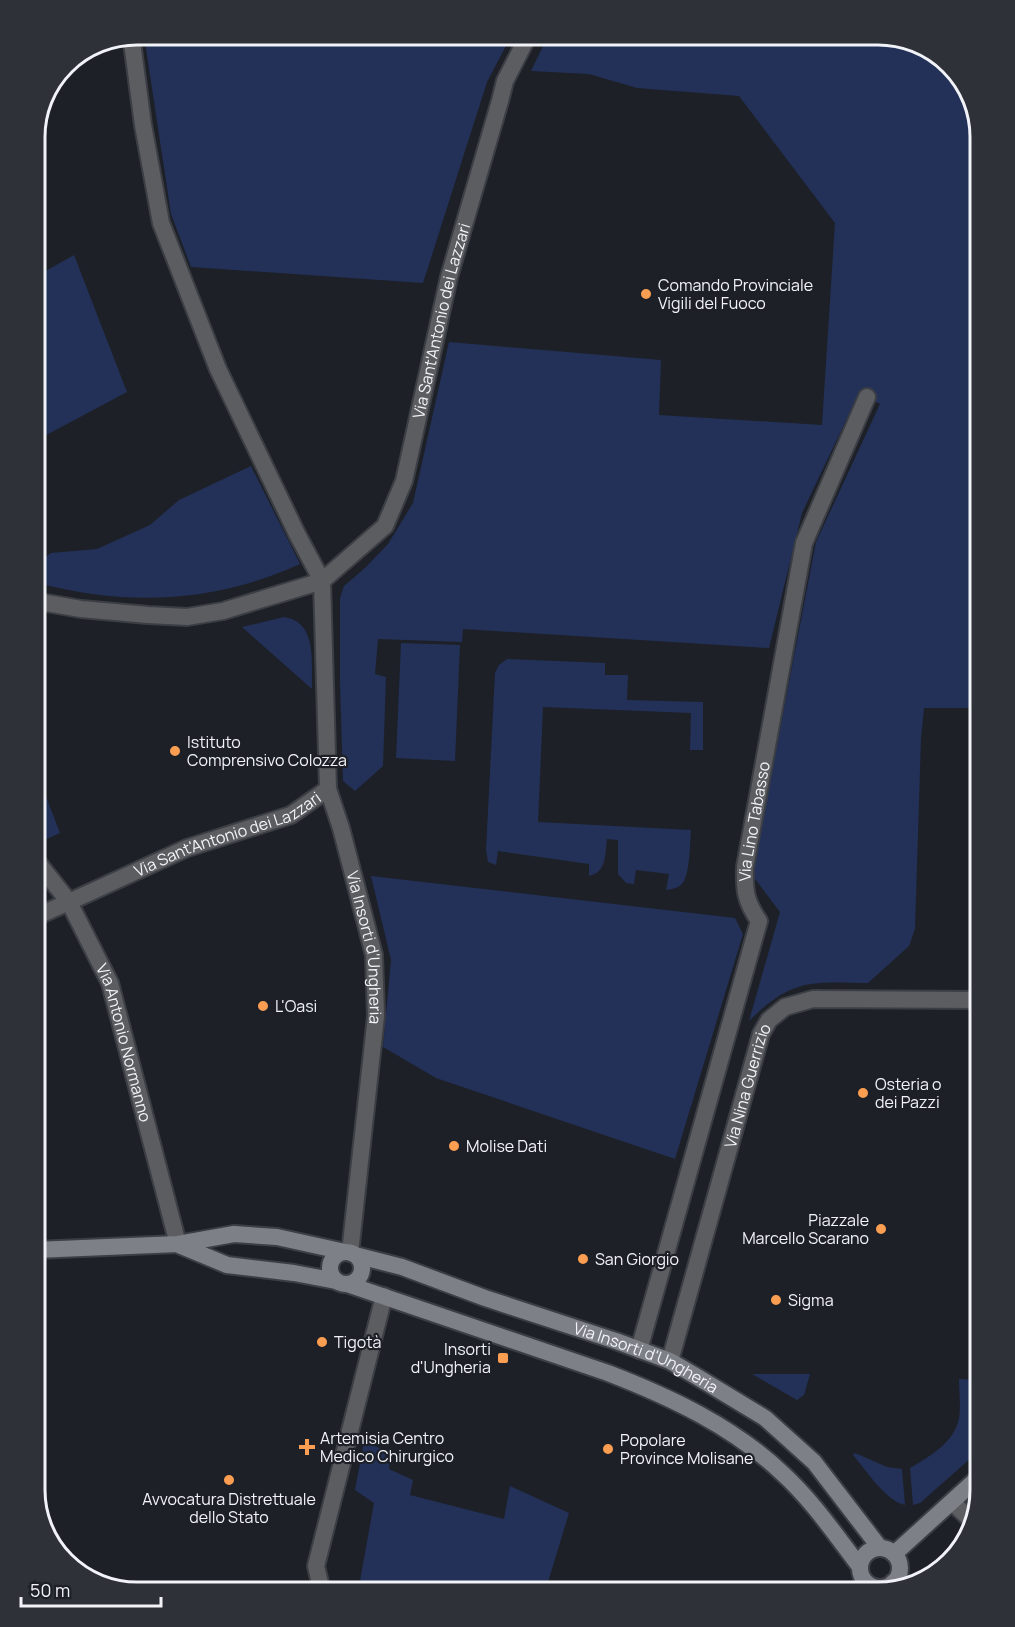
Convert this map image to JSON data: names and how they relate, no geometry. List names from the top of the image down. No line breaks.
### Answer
{"streets":{"main road":["Via Insorti d'Ungheria"],"street":["Via Sant'Antonio dei Lazzari","Via Lino Tabasso","Via Antonio Normanno","Via Nina Guerrizio"]},"crossings":[["Via Sant'Antonio dei Lazzari","Via Insorti d'Ungheria"],["Via Sant'Antonio dei Lazzari","Via Antonio Normanno"],["Via Lino Tabasso","Via Insorti d'Ungheria"],["Via Insorti d'Ungheria","Via Antonio Normanno"],["Via Insorti d'Ungheria","Via Nina Guerrizio"]],"places":{"other":["Comando Provinciale Vigili del Fuoco","Istituto Comprensivo Colozza","L'Oasi","Osteria o dei Pazzi","Molise Dati","Piazzale Marcello Scarano","San Giorgio","Sigma","Tigotà","Popolare Province Molisane","Avvocatura Distrettuale dello Stato"],"transit":["Insorti d'Ungheria"],"health":["Artemisia Centro Medico Chirurgico"]},"scale_bar":"50 m"}
